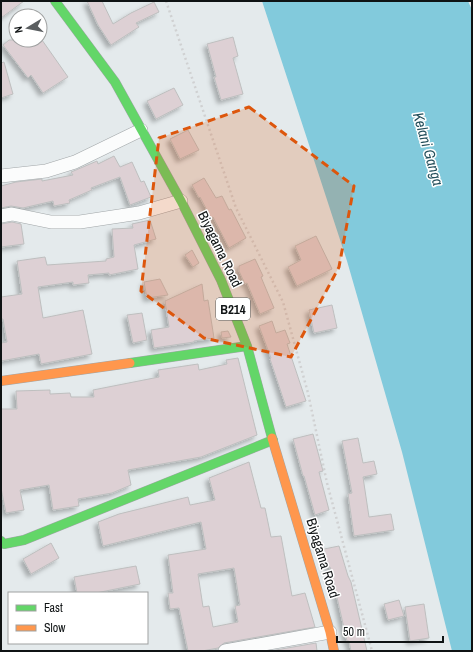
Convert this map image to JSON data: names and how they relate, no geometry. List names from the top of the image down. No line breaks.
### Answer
{"streets":{"main road":["Biyagama Road","B214"]},"water":["Kelani Ganga"],"legend":["Fast","Slow"],"scale_bar":"50 m","north":"left"}
